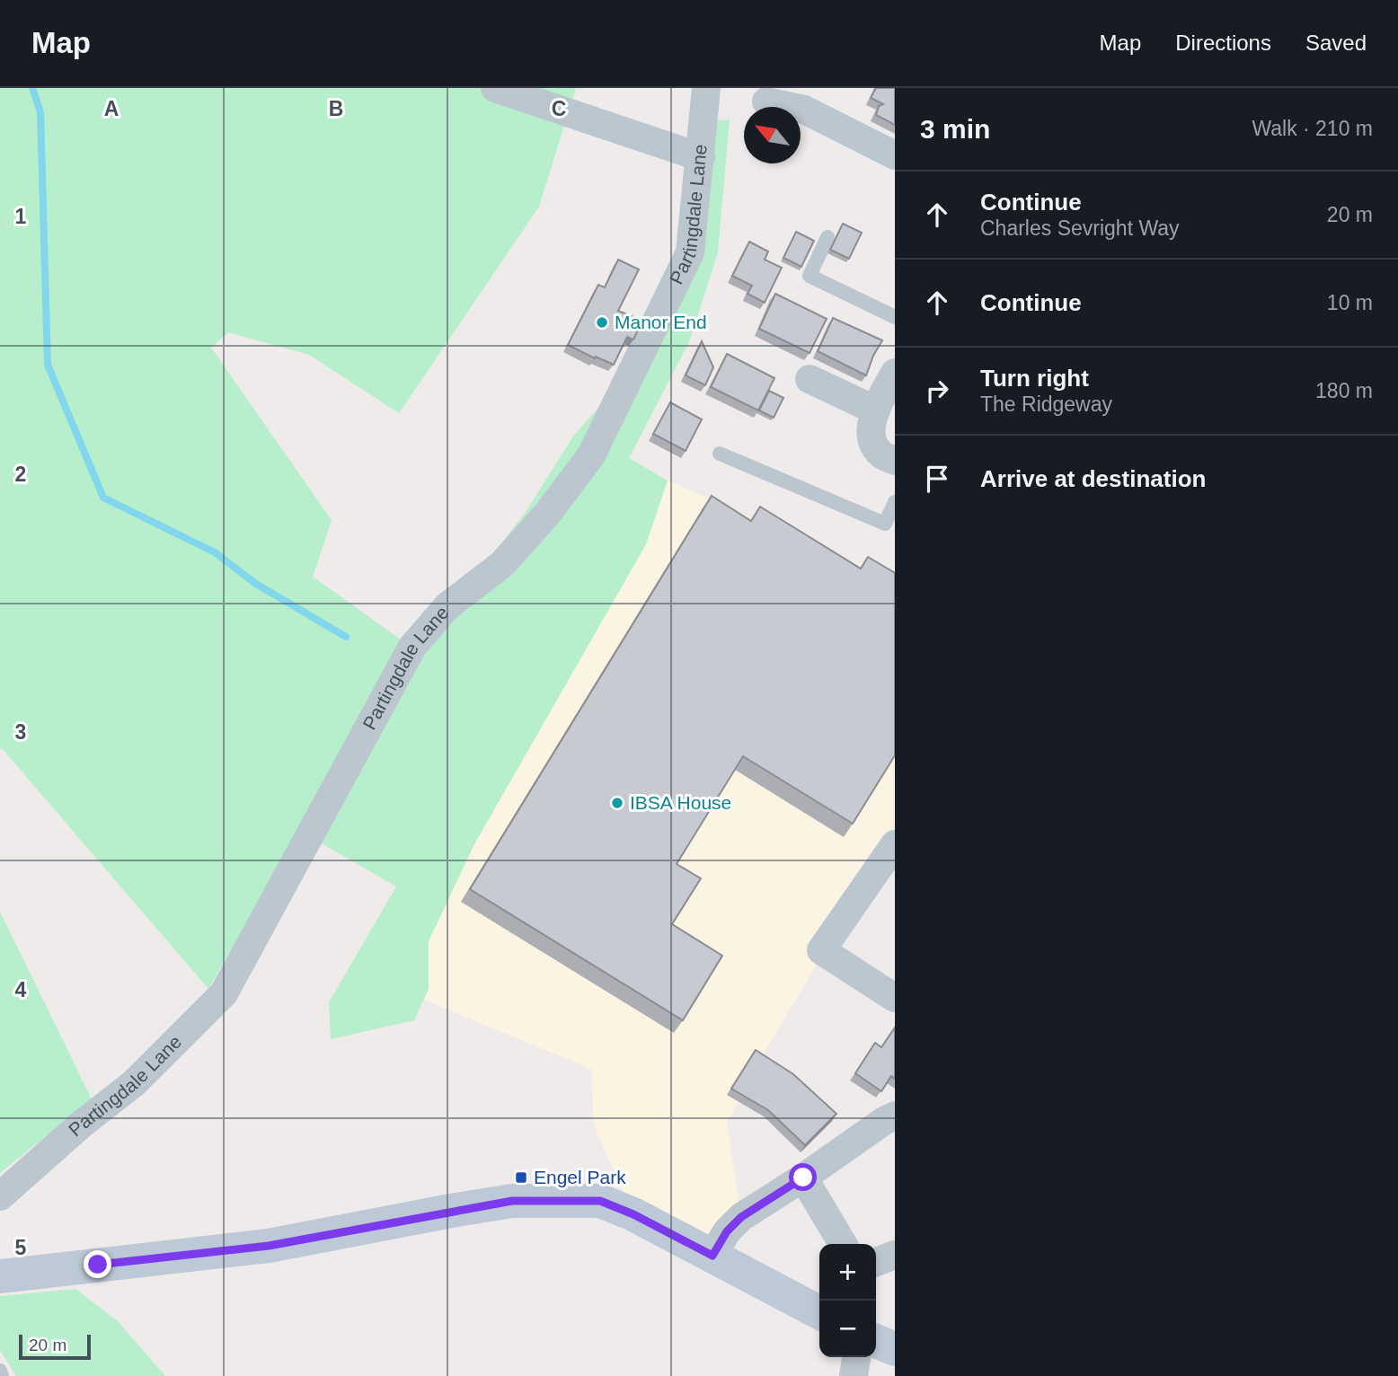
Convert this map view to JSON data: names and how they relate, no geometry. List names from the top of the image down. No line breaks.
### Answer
{"streets":{"street":["Partingdale Lane"]},"places":{"other":["Manor End","IBSA House"],"transit":["Engel Park"]},"scale_bar":"20 m","north":"top left","page":{"header":"Map","nav":["Map","Directions","Saved"],"heading":["3 min","Walk · 210 m"],"list":[["Continue","Charles Sevright Way","20 m"],["Continue","10 m"],["Turn right","The Ridgeway","180 m"],"Arrive at destination"],"map_buttons":["+","−"],"scale":"20 m"},"grid":{"columns":["A","B","C"],"rows":["1","2","3","4","5"]}}
